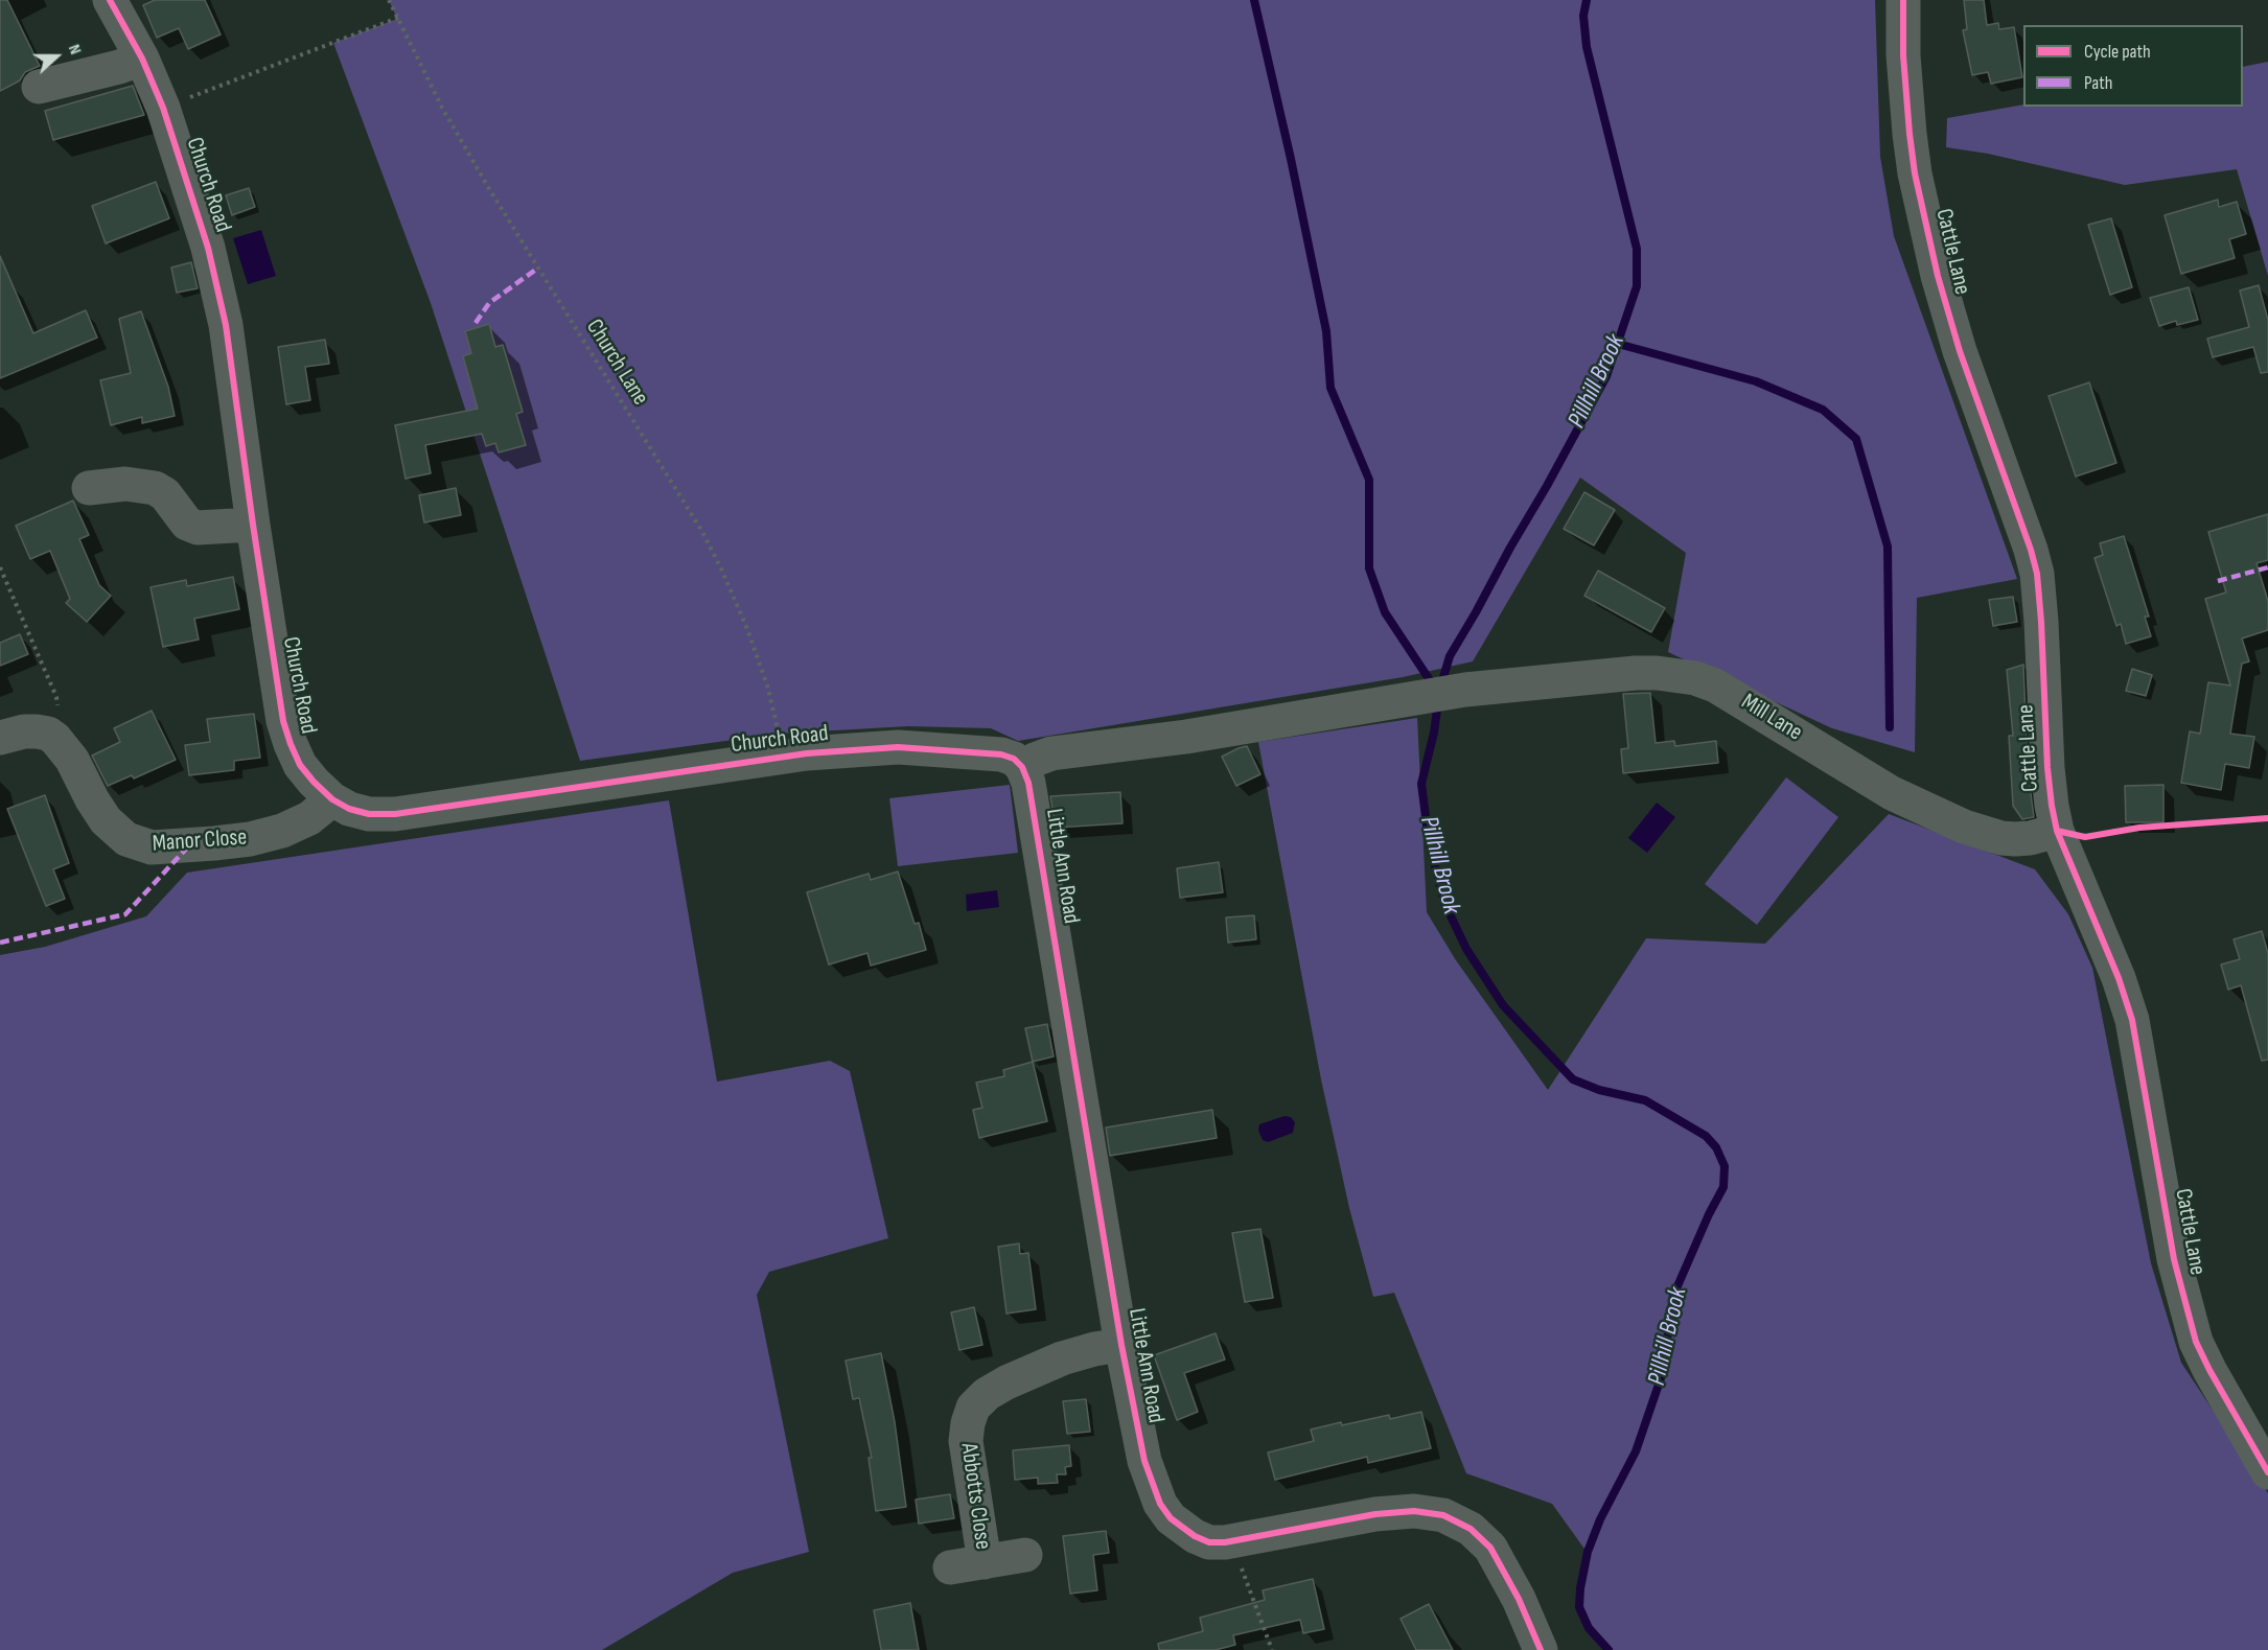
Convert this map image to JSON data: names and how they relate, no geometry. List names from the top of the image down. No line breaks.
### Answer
{"streets":{"street":["Church Road","Cattle Lane","Mill Lane","Manor Close","Little Ann Road","Abbotts Close"],"path":["Church Lane"]},"crossings":[["Church Road","Church Lane"],["Church Road","Mill Lane"],["Church Road","Manor Close"],["Church Road","Little Ann Road"],["Cattle Lane","Mill Lane"],["Mill Lane","Little Ann Road"],["Little Ann Road","Abbotts Close"]],"water":["Pillhill Brook"],"legend":["Cycle path","Path"],"north":"right"}
